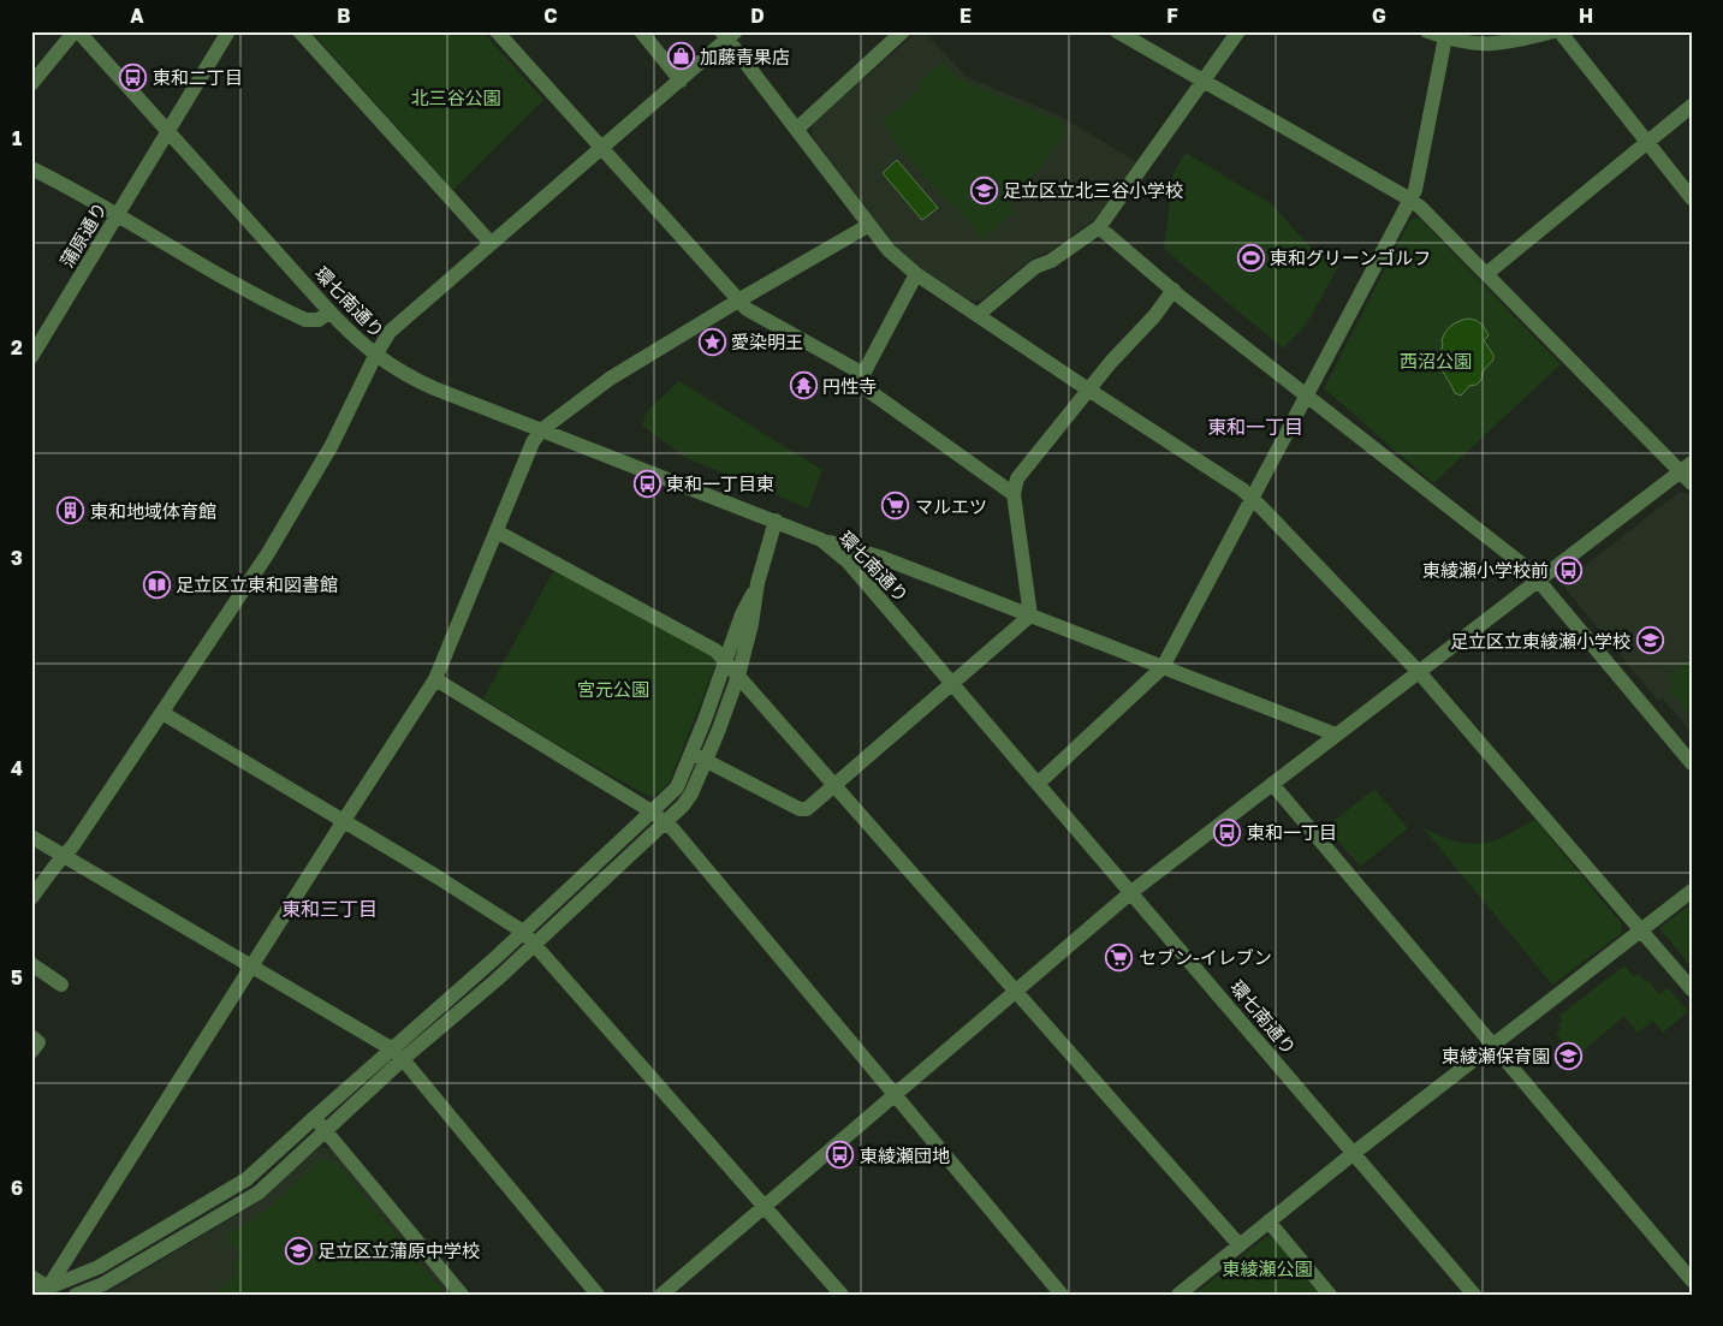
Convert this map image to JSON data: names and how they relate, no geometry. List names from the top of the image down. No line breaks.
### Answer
{"streets":{"street":["蒲原通り","環七南通り"]},"crossings":[["蒲原通り","環七南通り"]],"districts":["東和一丁目","東和三丁目"],"parks":["北三谷公園","西沼公園","宮元公園","東綾瀬公園"],"places":{"shop":["加藤青果店"],"bus stop":["東和二丁目","東和一丁目東","東綾瀬小学校前","東和一丁目","東綾瀬団地"],"school or university":["足立区立北三谷小学校","足立区立東綾瀬小学校","東綾瀬保育園","足立区立蒲原中学校"],"sports":["東和グリーンゴルフ"],"place":["愛染明王"],"temple":["円性寺"],"supermarket":["マルエツ","セブン-イレブン"],"building":["東和地域体育館"],"library":["足立区立東和図書館"]},"grid":{"columns":["A","B","C","D","E","F","G","H"],"rows":["1","2","3","4","5","6"]}}
